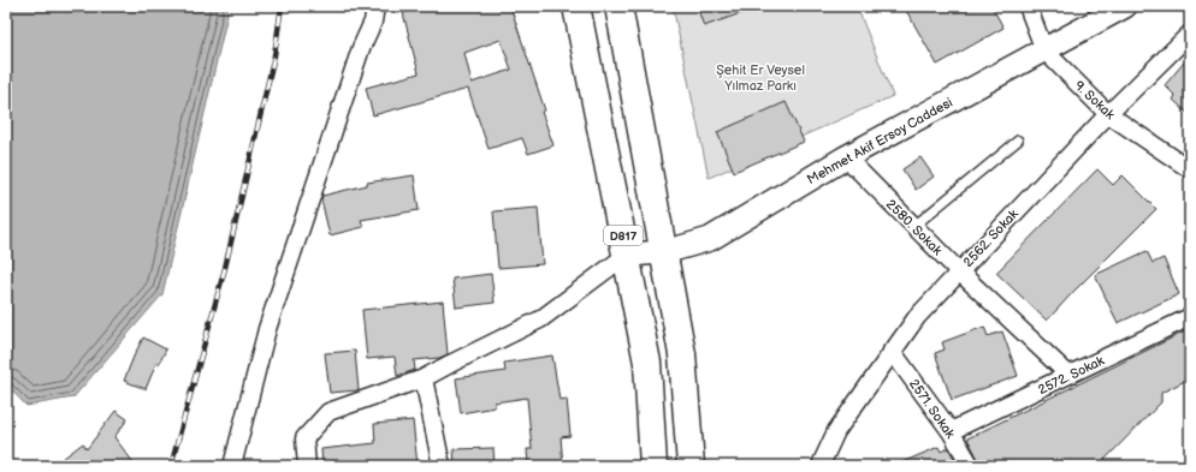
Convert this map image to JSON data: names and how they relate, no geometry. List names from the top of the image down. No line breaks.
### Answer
{"streets":{"highway":["D817"],"street":["9. Sokak","Mehmet Akif Ersoy Caddesi","2580. Sokak","2562. Sokak","2572. Sokak","2571. Sokak"]},"crossings":[["9. Sokak","Mehmet Akif Ersoy Caddesi"],["9. Sokak","2562. Sokak"],["Mehmet Akif Ersoy Caddesi","2580. Sokak"],["Mehmet Akif Ersoy Caddesi","D817"],["2580. Sokak","2562. Sokak"],["2580. Sokak","2572. Sokak"],["2562. Sokak","2571. Sokak"],["2572. Sokak","2571. Sokak"]],"parks":["Şehit Er Veysel Yılmaz Parkı"]}
